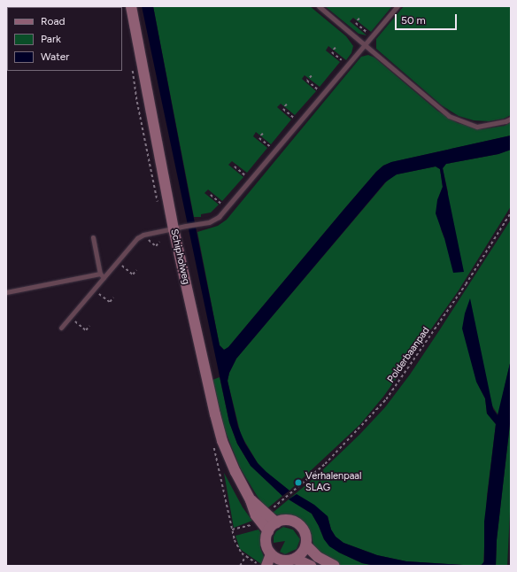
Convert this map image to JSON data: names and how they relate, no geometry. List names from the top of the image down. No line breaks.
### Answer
{"streets":{"main road":["Schipholweg"],"path":["Polderbaanpad"]},"places":["Verhalenpaal SLAG"],"legend":["Road","Park","Water"],"scale_bar":"50 m"}
